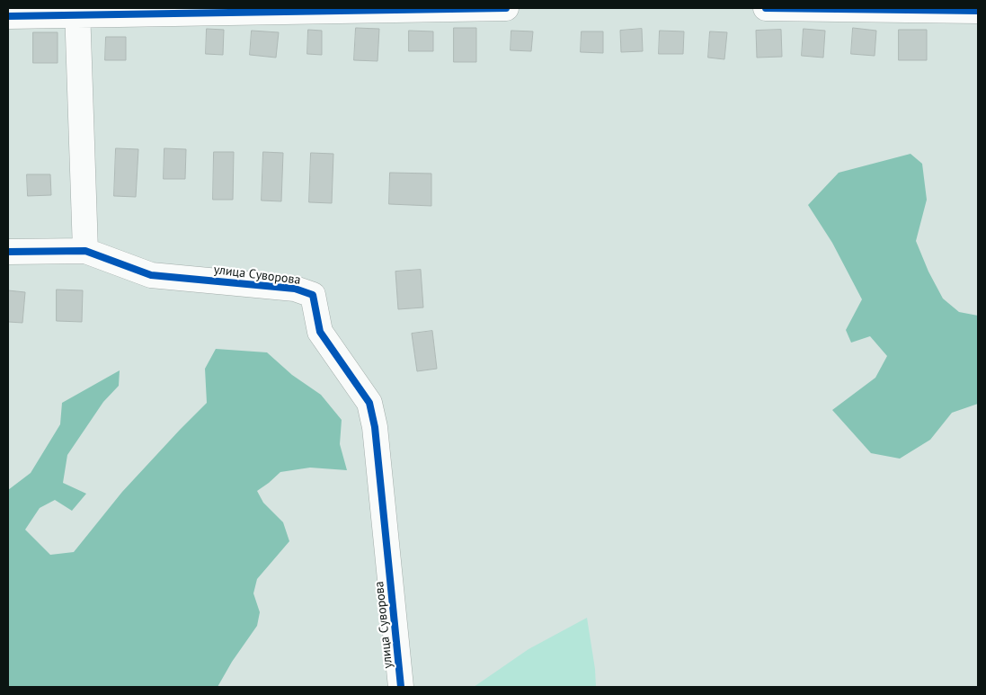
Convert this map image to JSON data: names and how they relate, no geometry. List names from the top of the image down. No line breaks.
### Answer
{"streets":{"street":["улица Суворова"]}}
